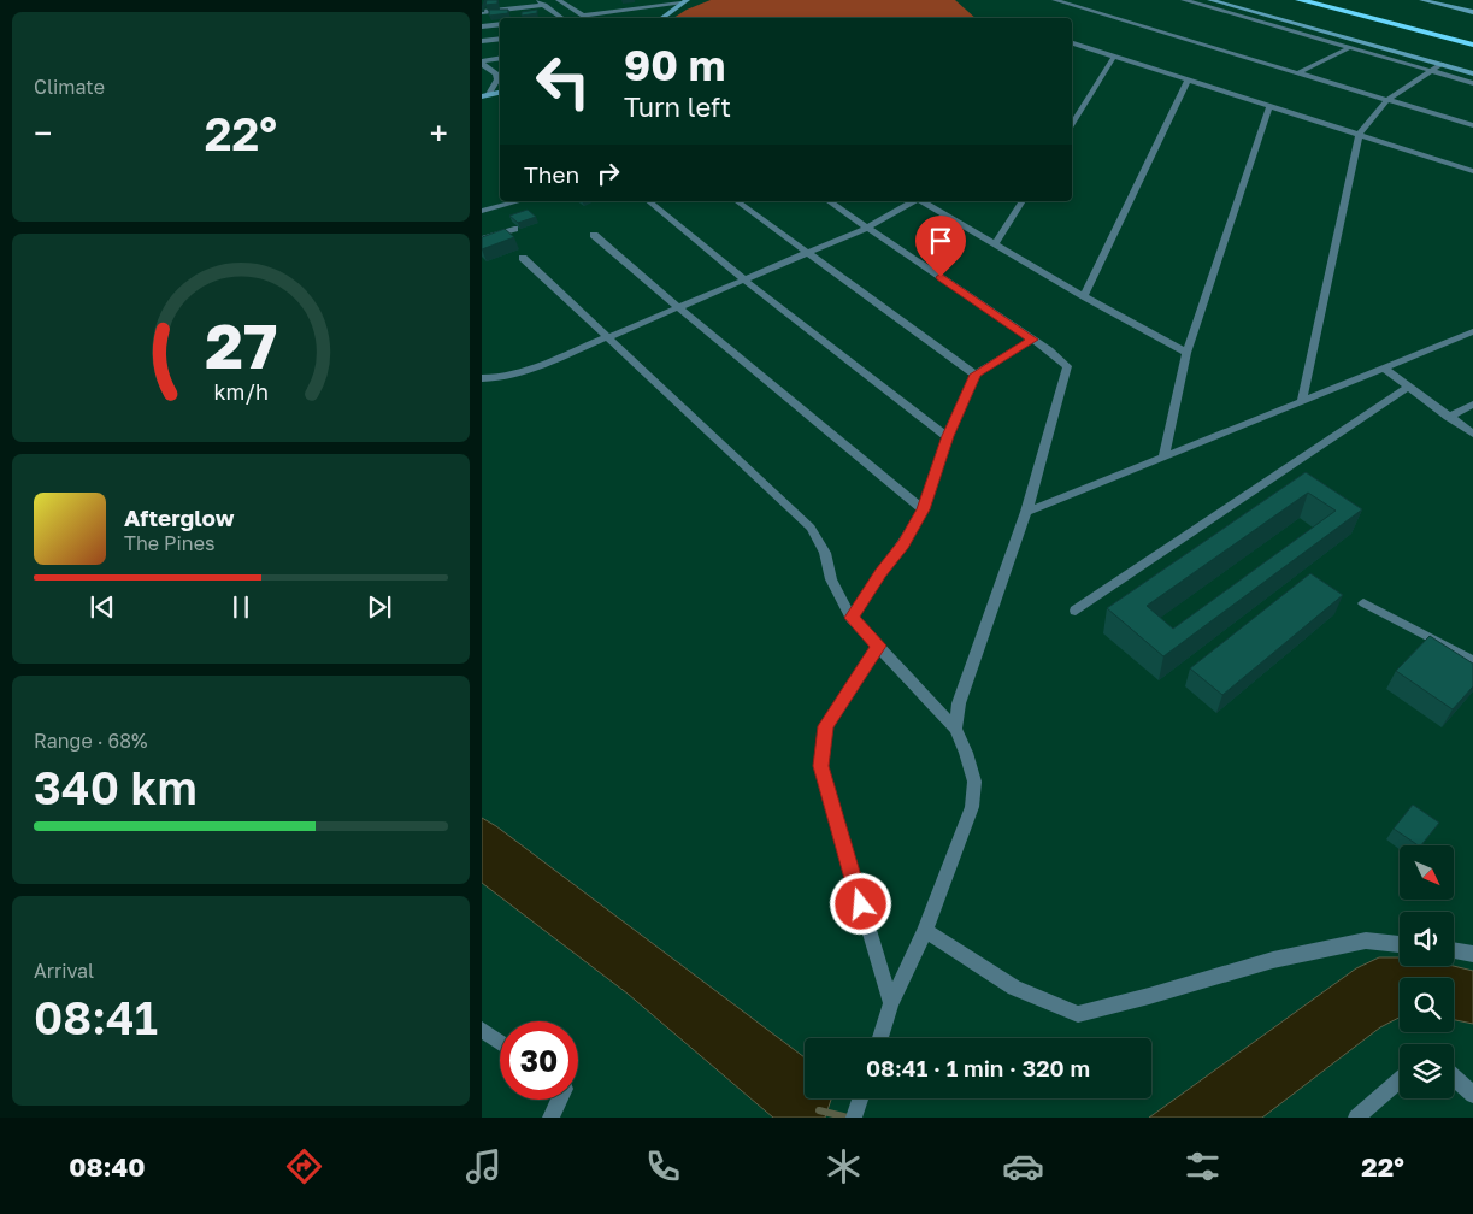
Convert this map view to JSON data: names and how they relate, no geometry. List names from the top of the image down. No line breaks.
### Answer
{"north":"bottom right","page":{"tile":["Climate",["Range · 68%","340 km"],["Arrival","08:41"]],"turn":["90 m","Turn left"],"heat":["−","22°","+"],"then":"Then","song":["Afterglow","The Pines"],"limit":"30","trip":"08:41 · 1 min · 320 m","tabs":["08:40","22°"],"gauge":["27","km/h"]}}
